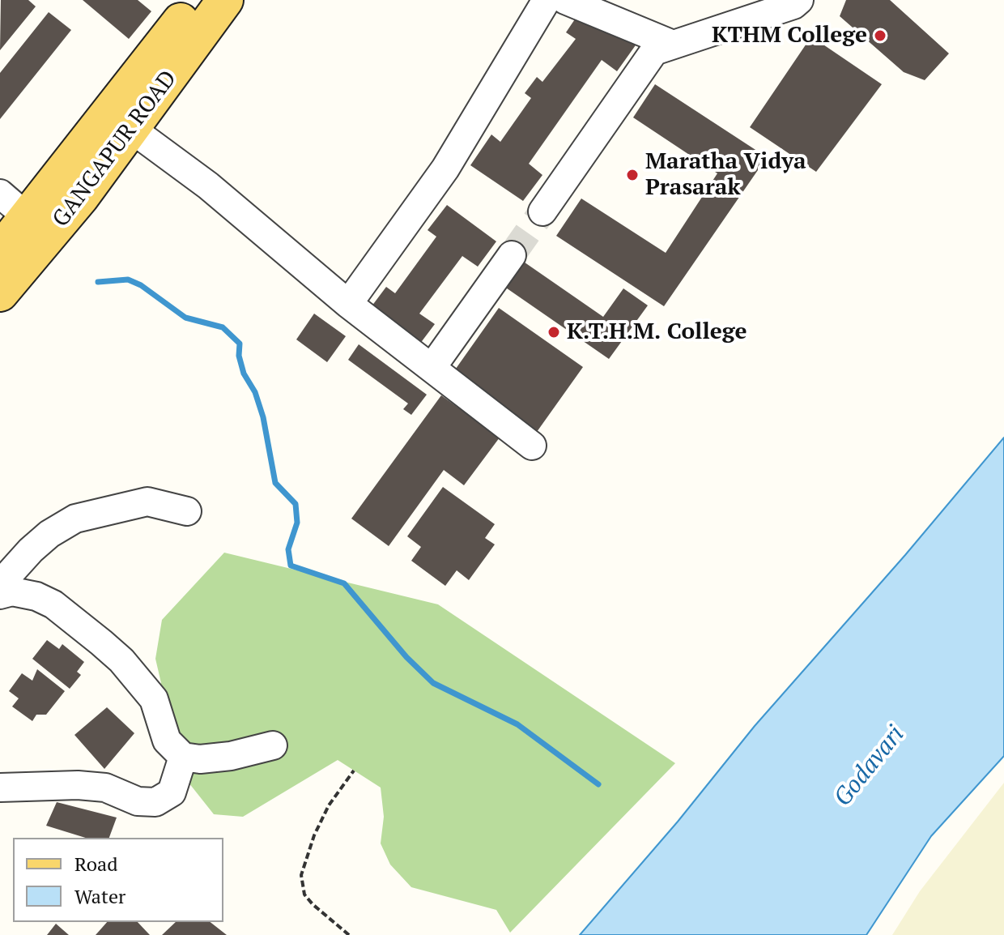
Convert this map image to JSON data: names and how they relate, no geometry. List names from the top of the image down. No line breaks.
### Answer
{"streets":{"main road":["GANGAPUR ROAD"]},"water":["Godavari"],"places":["KTHM College","Maratha Vidya Prasarak","K.T.H.M. College"],"legend":["Road","Water"]}
